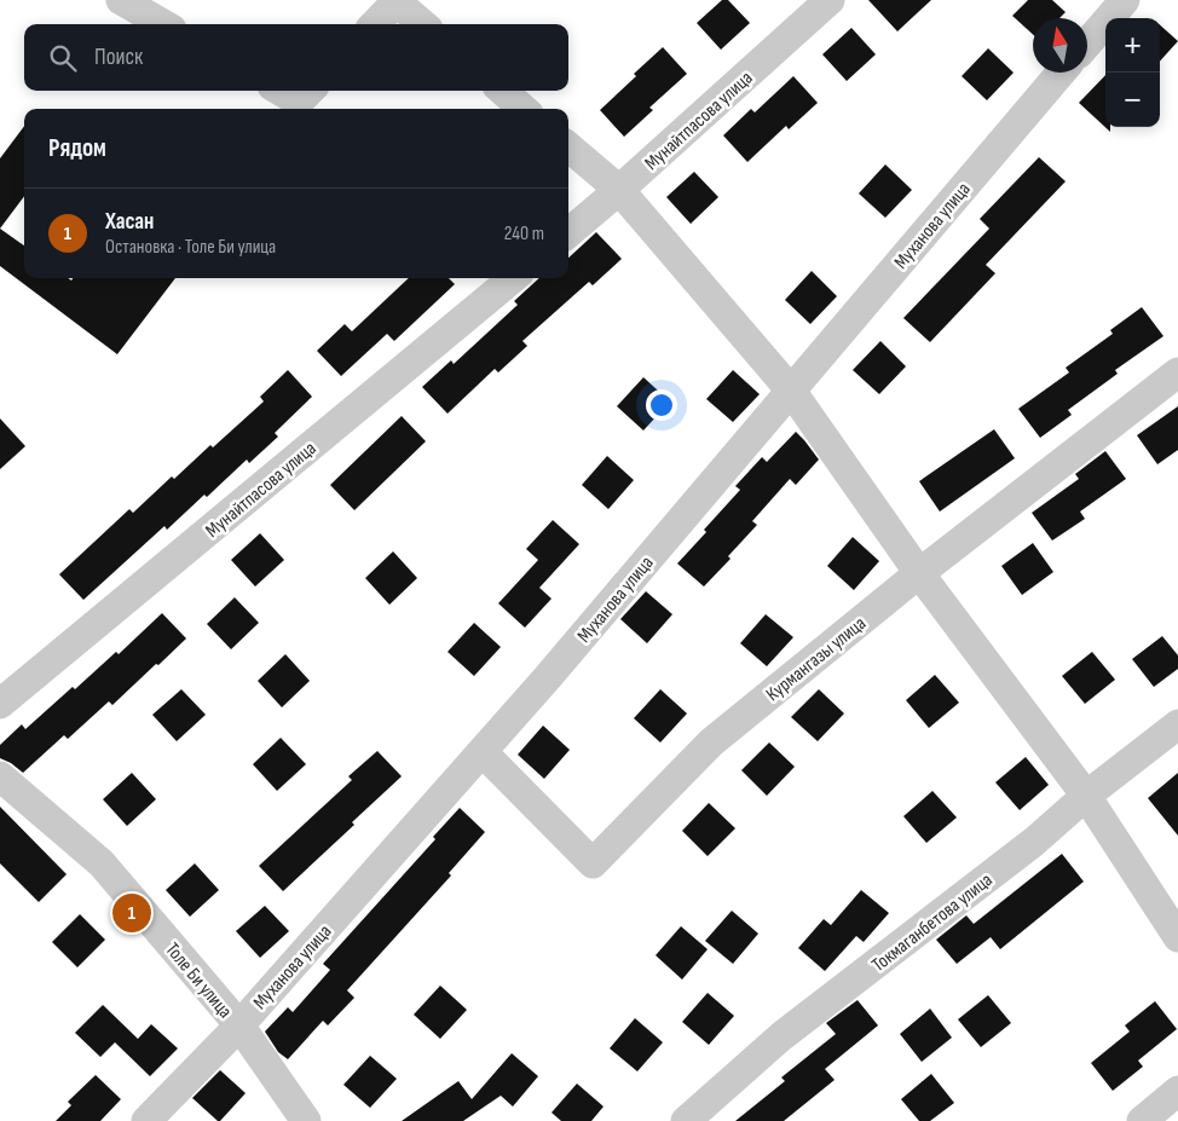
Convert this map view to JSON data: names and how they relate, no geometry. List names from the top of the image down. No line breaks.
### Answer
{"streets":{"street":["Мунайтпасова улица","Муханова улица","Курмангазы улица","Токмаганбетова улица","Толе Би улица"]},"crossings":[["Муханова улица","Курмангазы улица"],["Муханова улица","Толе Би улица"]],"north":"top","page":{"map_buttons":["+","−"],"search":"Поиск","heading":"Рядом","list":[{"mark":"1","name":"Хасан","note":"Остановка · Толе Би улица","value":"240 m"}],"pins":"1"}}
